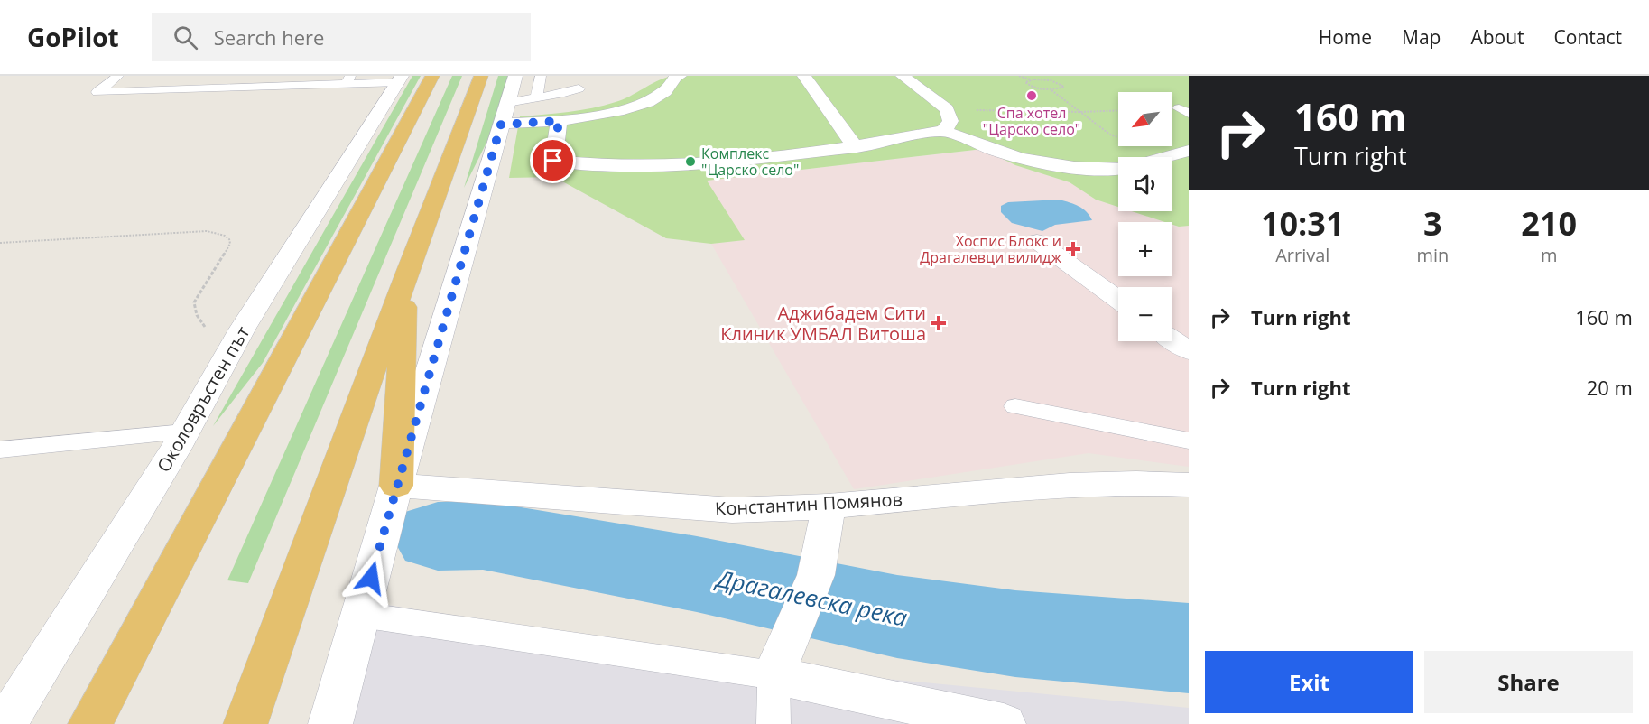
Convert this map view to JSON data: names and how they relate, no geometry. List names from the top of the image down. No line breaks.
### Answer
{"streets":{"street":["Околовръстен път","Константин Помянов"]},"water":["Драгалевска река"],"places":{"other":["Спа хотел \"Царско село\"","Комплекс \"Царско село\""],"health":["Хоспис Блокс и Драгалевци вилидж","Аджибадем Сити Клиник УМБАЛ Витоша"]},"north":"bottom left","page":{"header":"GoPilot","search":"Search here","nav":["Home","Map","About","Contact"],"turn":["160 m","Turn right"],"map_buttons":["+","−"],"eta":["10:31","Arrival","3","min","210","m"],"list":[{"name":"Turn right","value":"160 m"},{"name":"Turn right","value":"20 m"}],"buttons":["Exit","Share"]}}
